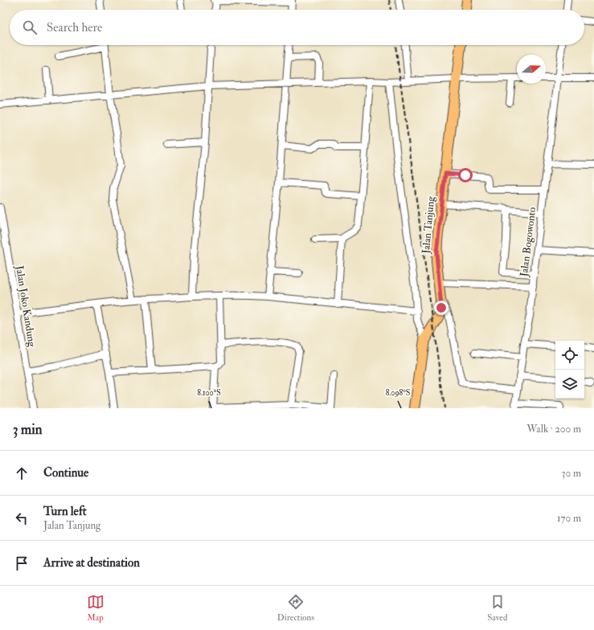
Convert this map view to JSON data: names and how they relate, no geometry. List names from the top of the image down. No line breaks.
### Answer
{"streets":{"main road":["Jalan Tanjung"],"street":["Jalan Bogowonto","Jalan Joko Kandung"]},"north":"right","page":{"search":"Search here","heading":["3 min","Walk · 200 m"],"list":[["Continue","30 m"],["Turn left","Jalan Tanjung","170 m"],"Arrive at destination"],"nav":["Map","Directions","Saved"]},"coordinates":["8.100°S","8.098°S"]}
